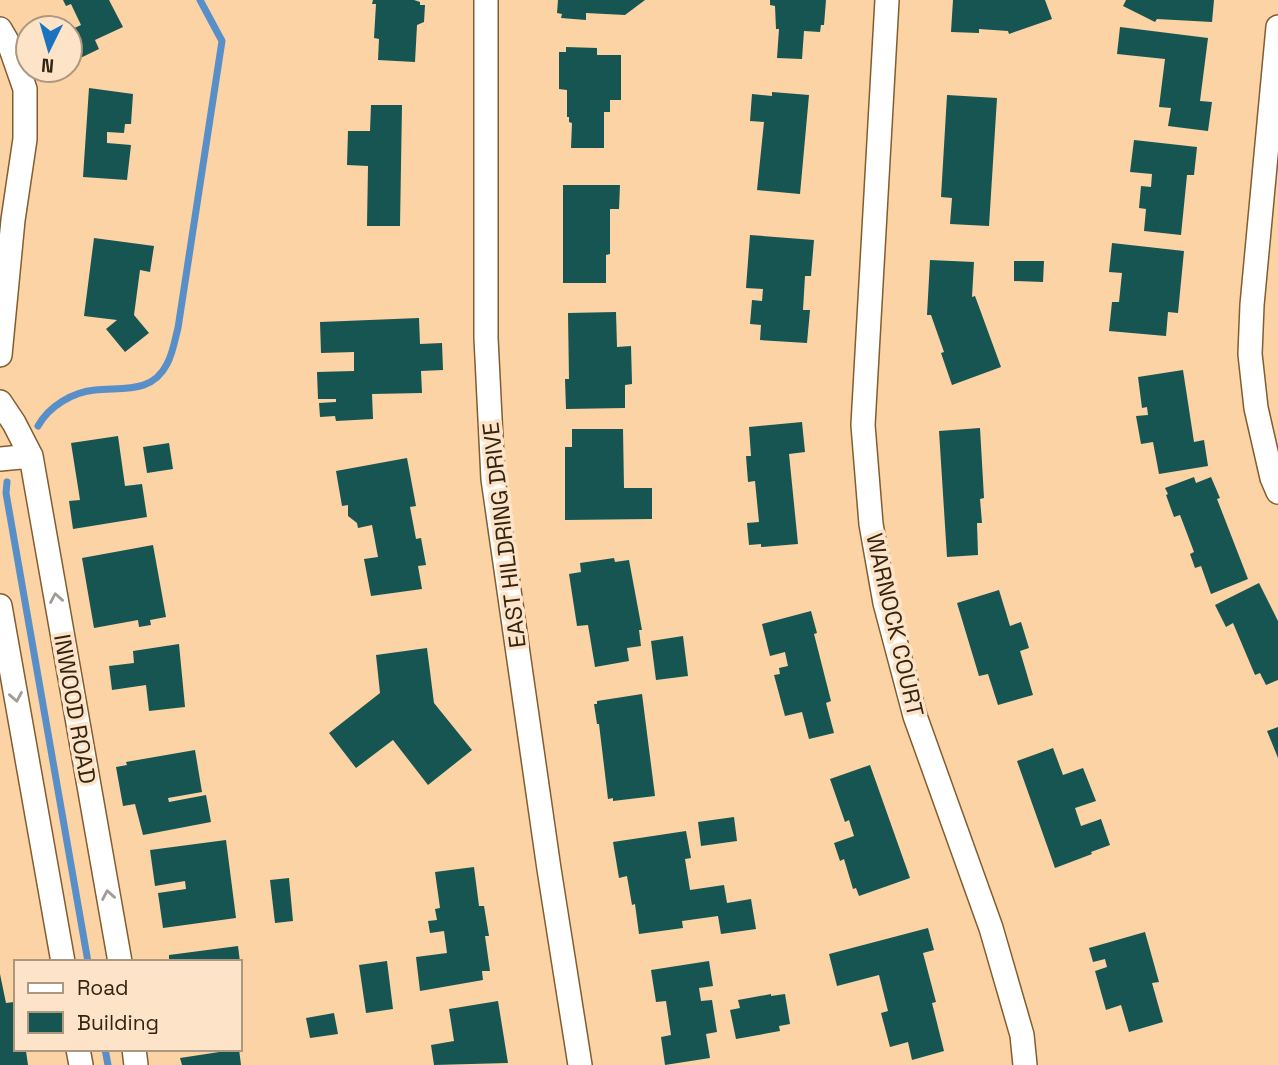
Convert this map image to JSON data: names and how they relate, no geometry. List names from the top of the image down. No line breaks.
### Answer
{"streets":{"street":["EAST HILDRING DRIVE","WARNOCK COURT","INWOOD ROAD"]},"legend":["Road","Building"],"north":"bottom"}
